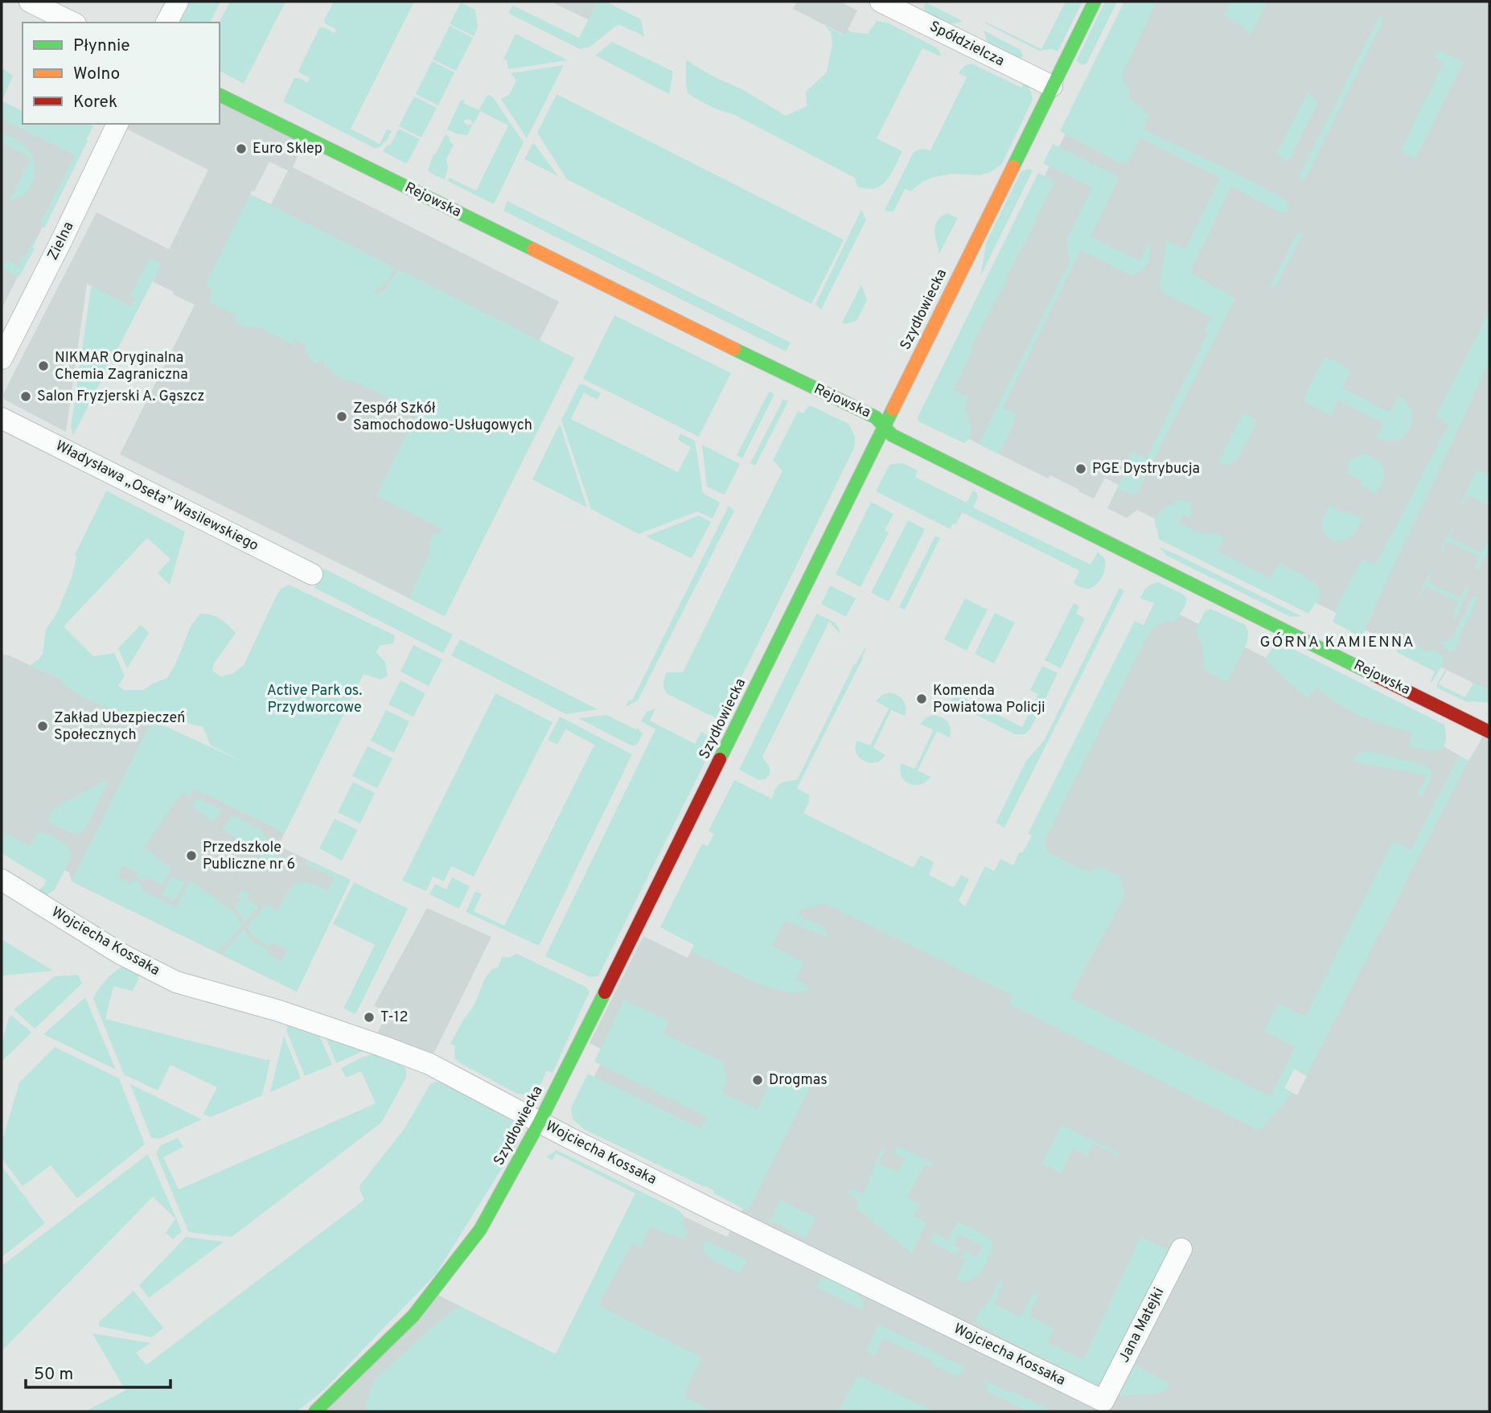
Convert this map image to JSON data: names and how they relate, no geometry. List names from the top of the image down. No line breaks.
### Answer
{"streets":{"street":["Spółdzielcza","Rejowska","Zielna","Szydłowiecka","Władysława „Oseta” Wasilewskiego","Wojciecha Kossaka","Jana Matejki"]},"crossings":[["Spółdzielcza","Szydłowiecka"],["Rejowska","Szydłowiecka"],["Szydłowiecka","Wojciecha Kossaka"],["Wojciecha Kossaka","Jana Matejki"]],"districts":["GÓRNA KAMIENNA"],"parks":["Active Park os. Przydworcowe"],"places":["Euro Sklep","NIKMAR Oryginalna Chemia Zagraniczna","Salon Fryzjerski A. Gąszcz","Zespół Szkół Samochodowo-Usługowych","PGE Dystrybucja","Komenda Powiatowa Policji","Zakład Ubezpieczeń Społecznych","Przedszkole Publiczne nr 6","T-12","Drogmas"],"legend":["Płynnie","Wolno","Korek"],"scale_bar":"50 m"}
